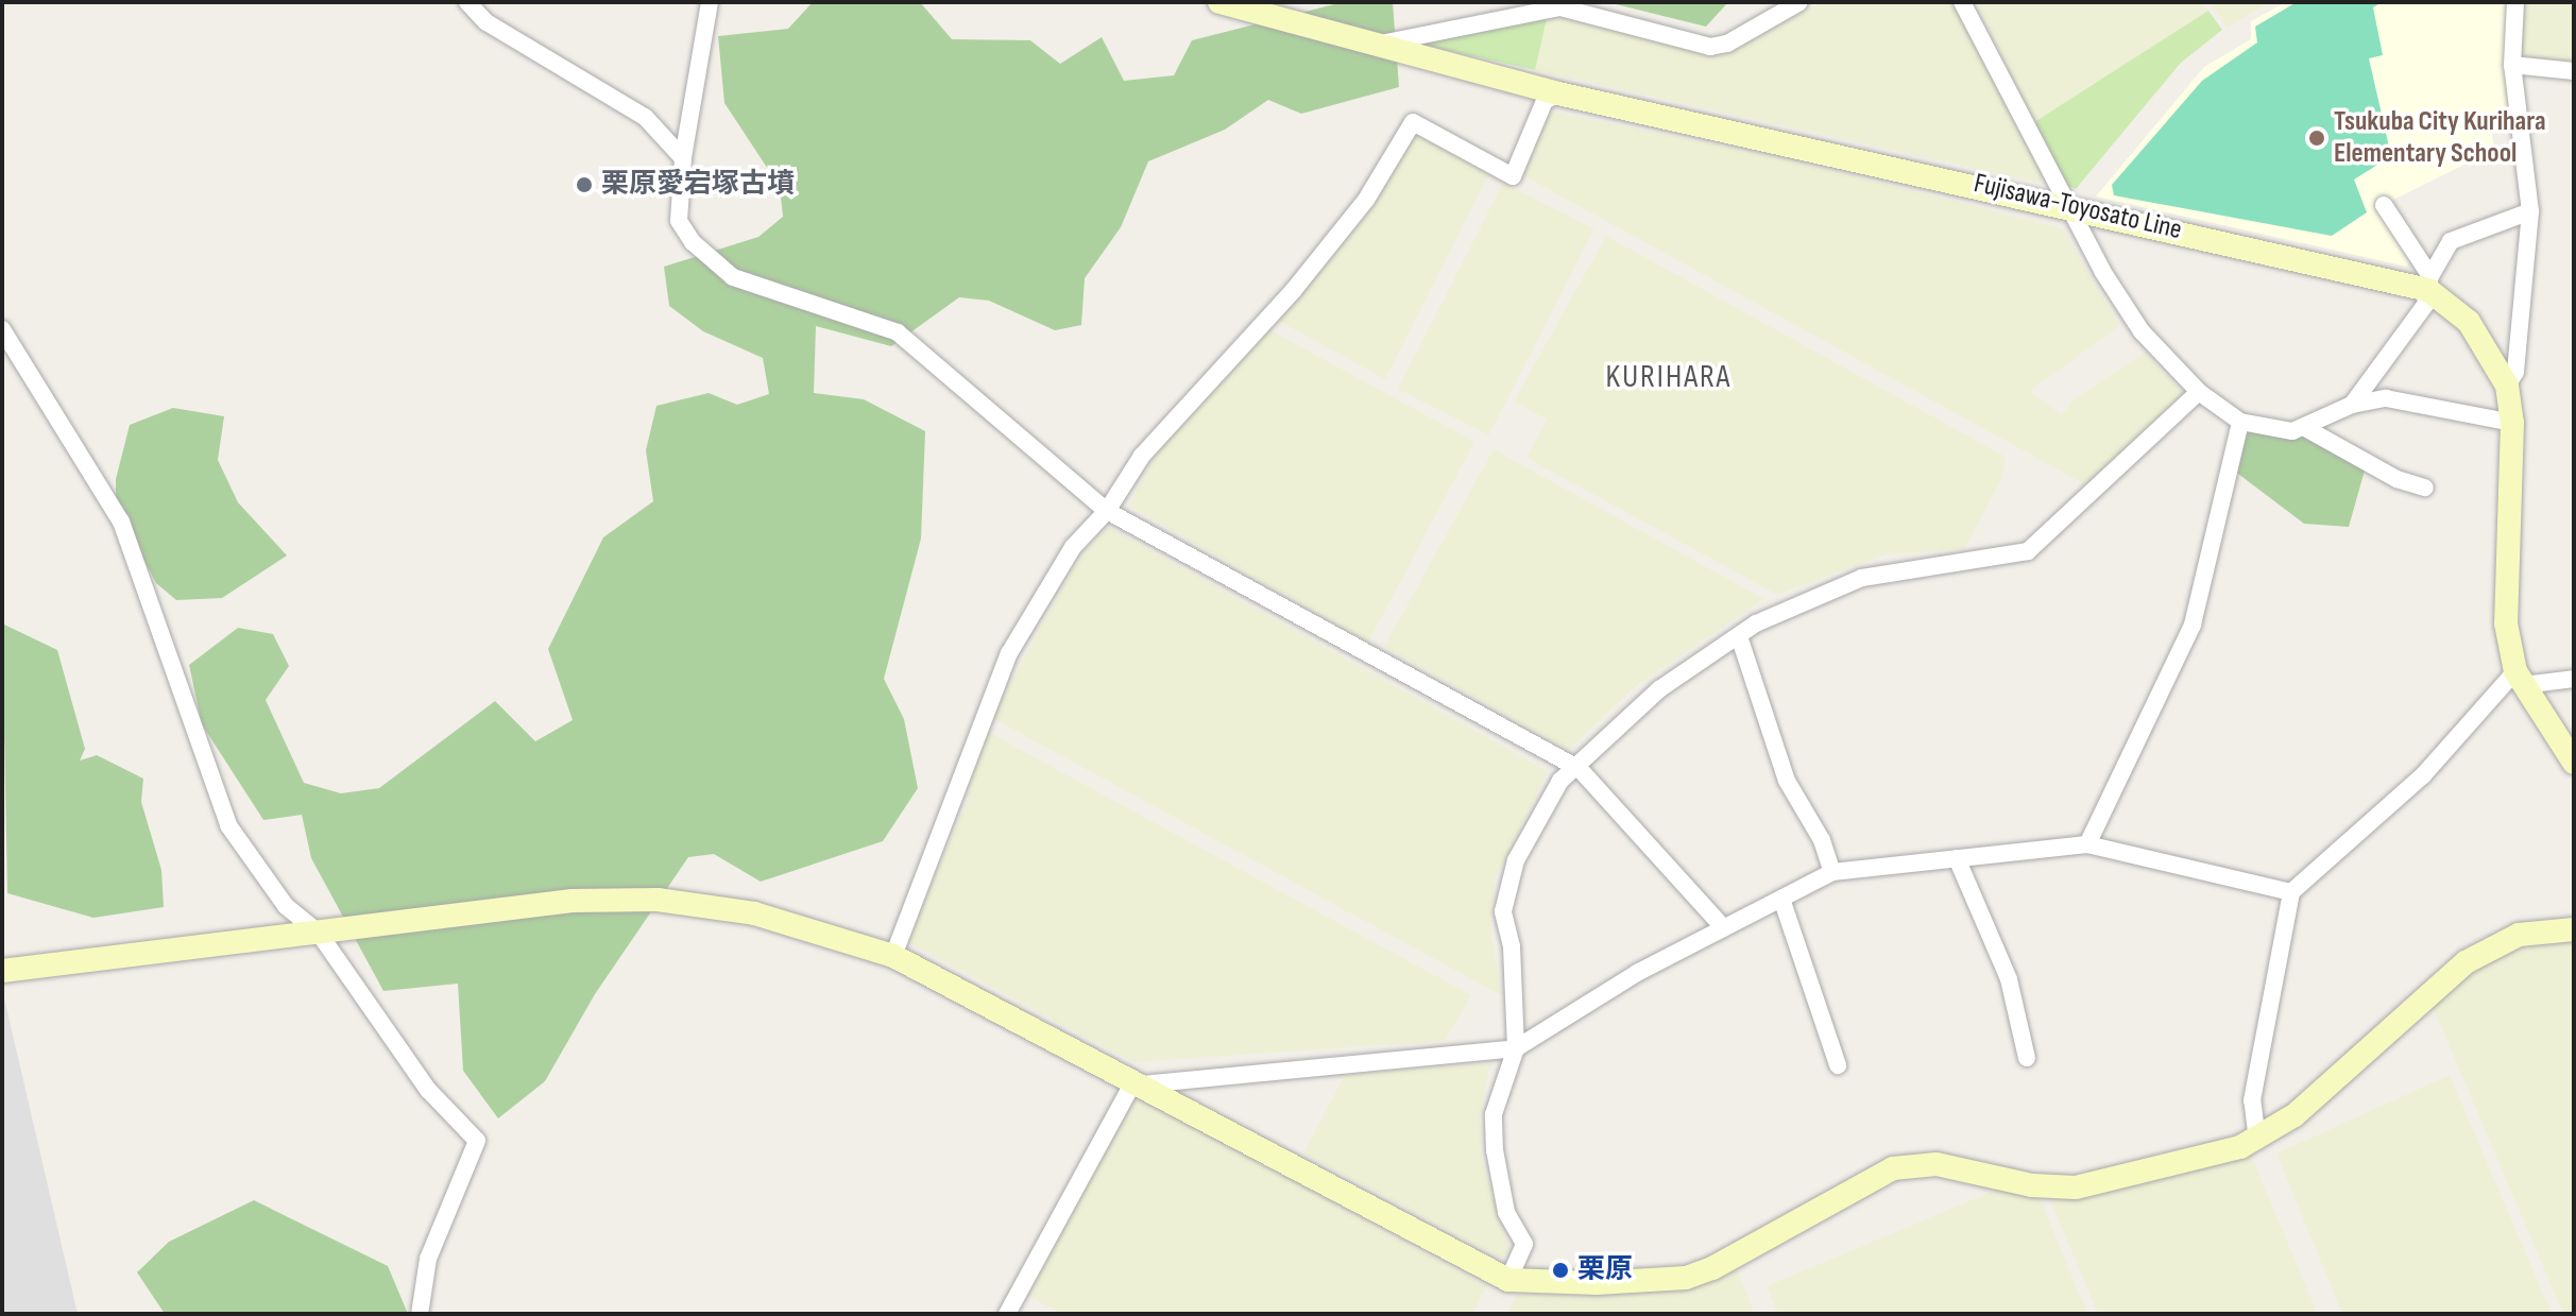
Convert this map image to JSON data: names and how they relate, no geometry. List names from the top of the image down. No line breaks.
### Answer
{"streets":{"street":["Fujisawa-Toyosato Line"]},"districts":["KURIHARA"],"places":["Tsukuba City Kurihara Elementary School","栗原愛宕塚古墳","栗原"]}
